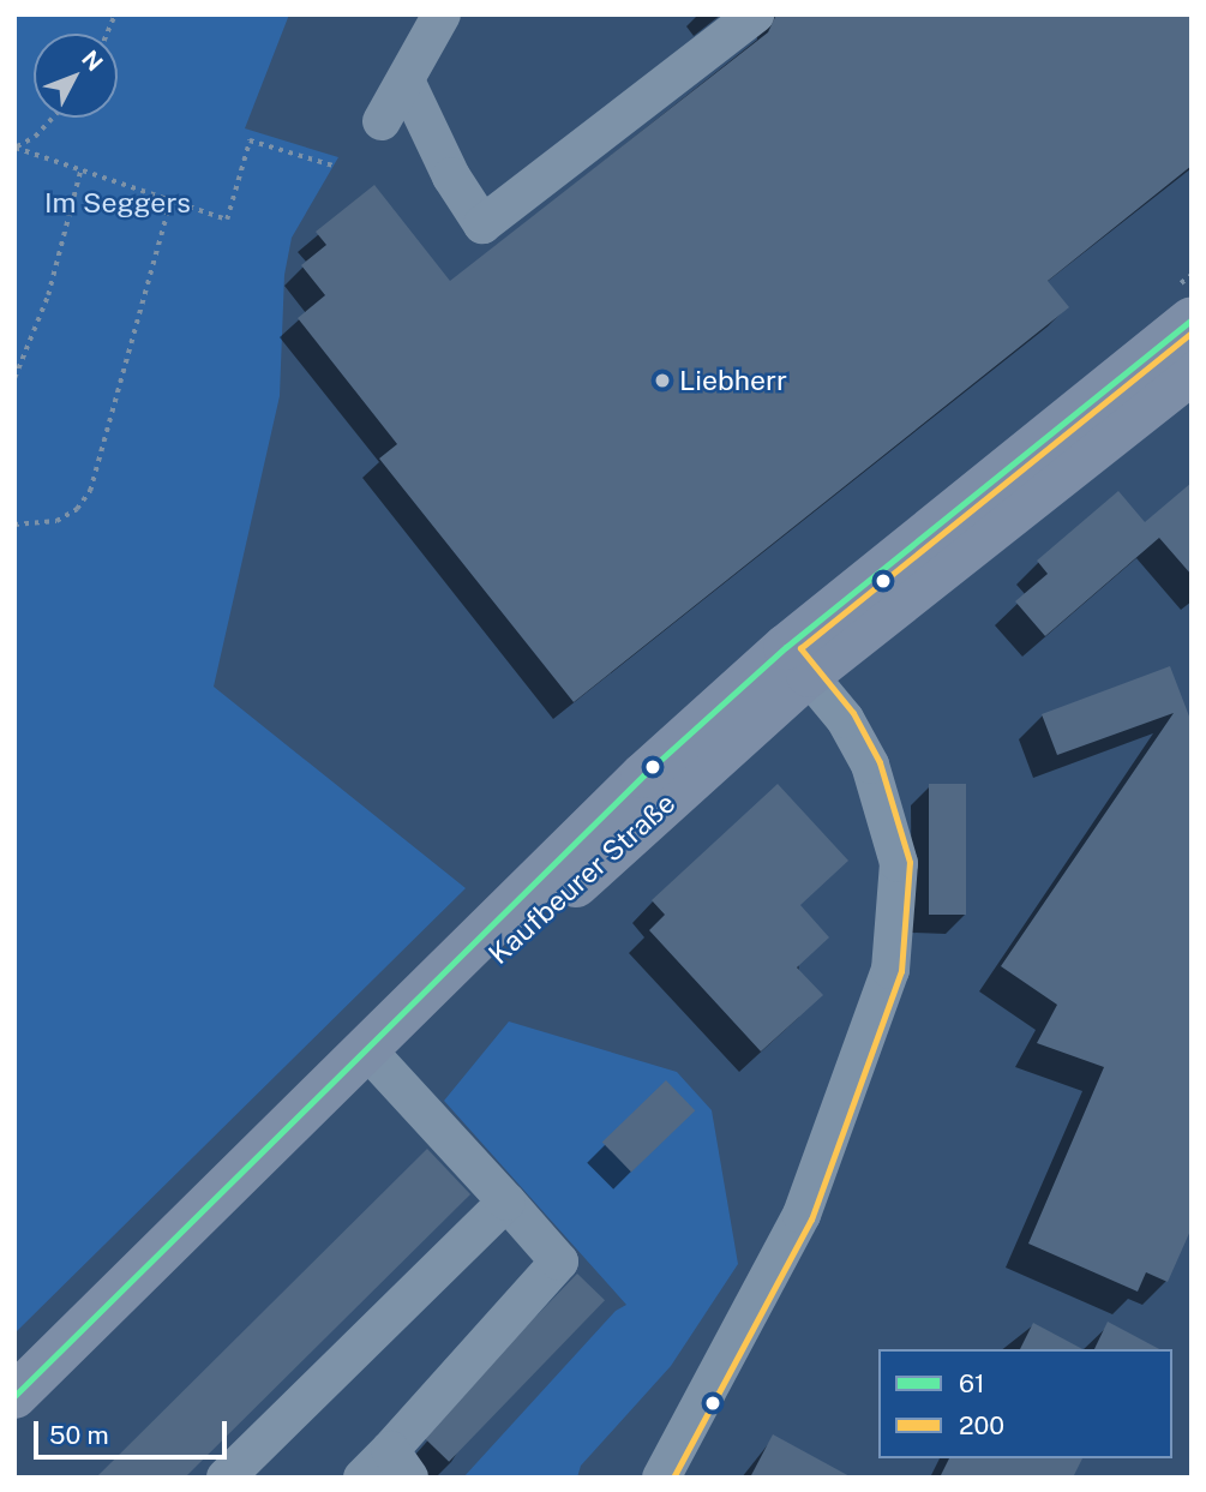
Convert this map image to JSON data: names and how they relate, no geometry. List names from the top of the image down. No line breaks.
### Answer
{"streets":{"main road":["Kaufbeurer Straße"]},"parks":["Im Seggers"],"places":["Liebherr"],"lines":["transit line 61","transit line 200"],"legend":["61","200"],"scale_bar":"50 m","north":"top right"}
